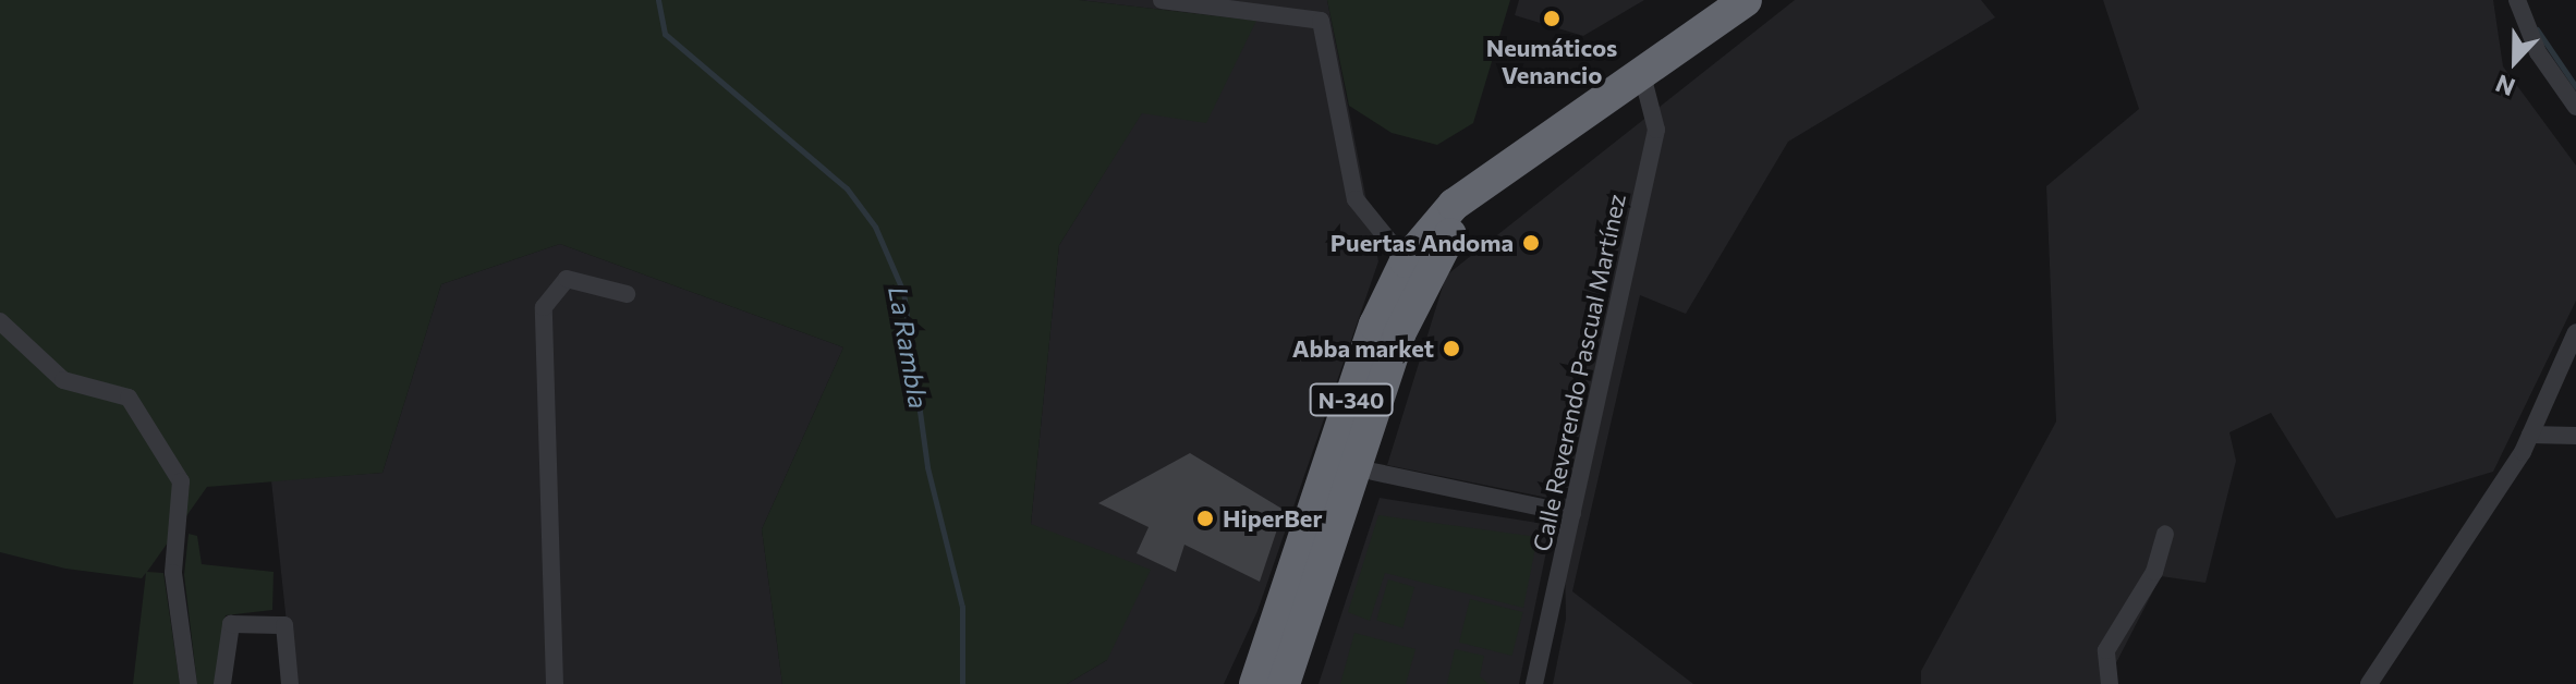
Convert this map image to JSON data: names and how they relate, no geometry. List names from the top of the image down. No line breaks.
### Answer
{"streets":{"highway":["N-340"],"street":["Calle Reverendo Pascual Martínez"]},"crossings":[["Calle Reverendo Pascual Martínez","N-340"]],"water":["La Rambla"],"places":["Neumáticos Venancio","Puertas Andoma","Abba market","HiperBer"],"north":"bottom"}
